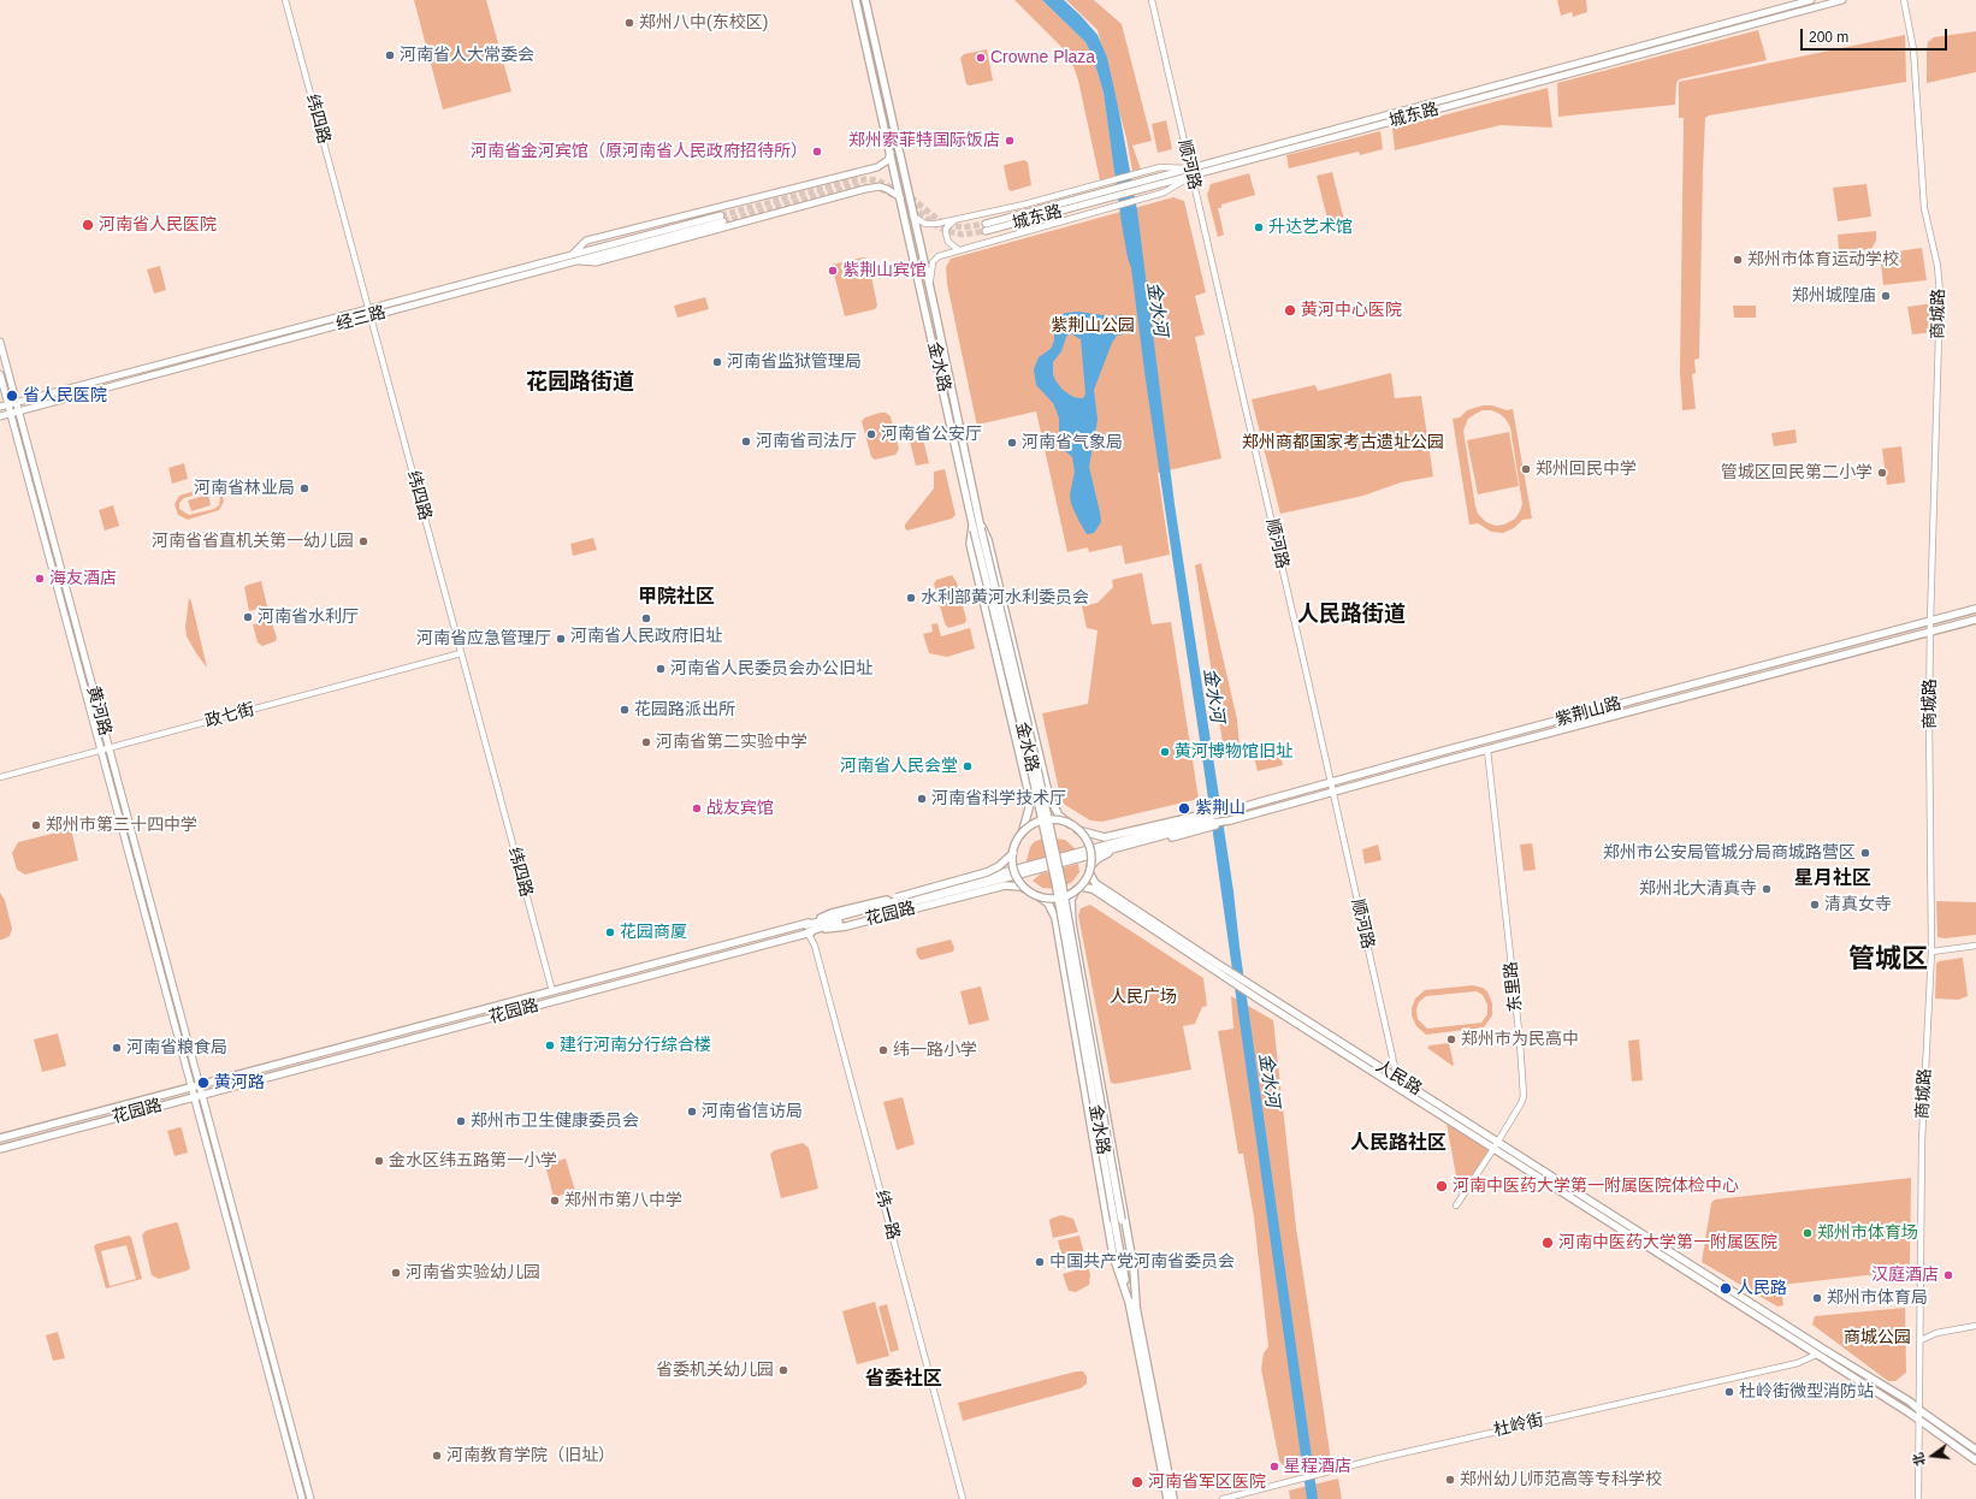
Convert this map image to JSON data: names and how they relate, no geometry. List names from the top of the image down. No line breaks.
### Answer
{"streets":{"main road":["城东路","经三路","金水路","黄河路","紫荆山路","花园路","人民路"],"street":["纬四路","顺河路","商城路","政七街","东里路","纬一路","杜岭街"]},"crossings":[["城东路","顺河路"],["纬四路","经三路"],["纬四路","政七街"],["纬四路","花园路"],["顺河路","紫荆山路"],["顺河路","人民路"],["商城路","紫荆山路"],["商城路","人民路"],["经三路","黄河路"],["黄河路","政七街"],["黄河路","花园路"],["紫荆山路","东里路"],["花园路","人民路"],["花园路","纬一路"],["东里路","人民路"],["人民路","杜岭街"]],"districts":["花园路街道","甲院社区","人民路街道","星月社区","管城区","人民路社区","省委社区"],"water":["金水河"],"parks":["紫荆山公园","郑州商都国家考古遗址公园","人民广场","商城公园"],"places":["郑州八中(东校区)","河南省人大常委会","Crowne Plaza","郑州索菲特国际饭店","河南省金河宾馆（原河南省人民政府招待所）","河南省人民医院","升达艺术馆","郑州市体育运动学校","紫荆山宾馆","郑州城隍庙","黄河中心医院","河南省监狱管理局","省人民医院","河南省公安厅","河南省司法厅","河南省气象局","郑州回民中学","管城区回民第二小学","河南省林业局","河南省省直机关第一幼儿园","海友酒店","水利部黄河水利委员会","河南省水利厅","河南省人民政府旧址","河南省应急管理厅","河南省人民委员会办公旧址","花园路派出所","河南省第二实验中学","黄河博物馆旧址","河南省人民会堂","河南省科学技术厅","战友宾馆","紫荆山","郑州市第三十四中学","郑州市公安局管城分局商城路营区","郑州北大清真寺","清真女寺","花园商厦","郑州市为民高中","建行河南分行综合楼","河南省粮食局","纬一路小学","黄河路","河南省信访局","郑州市卫生健康委员会","金水区纬五路第一小学","河南中医药大学第一附属医院体检中心","郑州市第八中学","郑州市体育场","河南中医药大学第一附属医院","中国共产党河南省委员会","河南省实验幼儿园","汉庭酒店","人民路","郑州市体育局","省委机关幼儿园","杜岭街微型消防站","河南教育学院（旧址）","星程酒店","郑州幼儿师范高等专科学校","河南省军区医院"],"scale_bar":"200 m","north":"left"}
